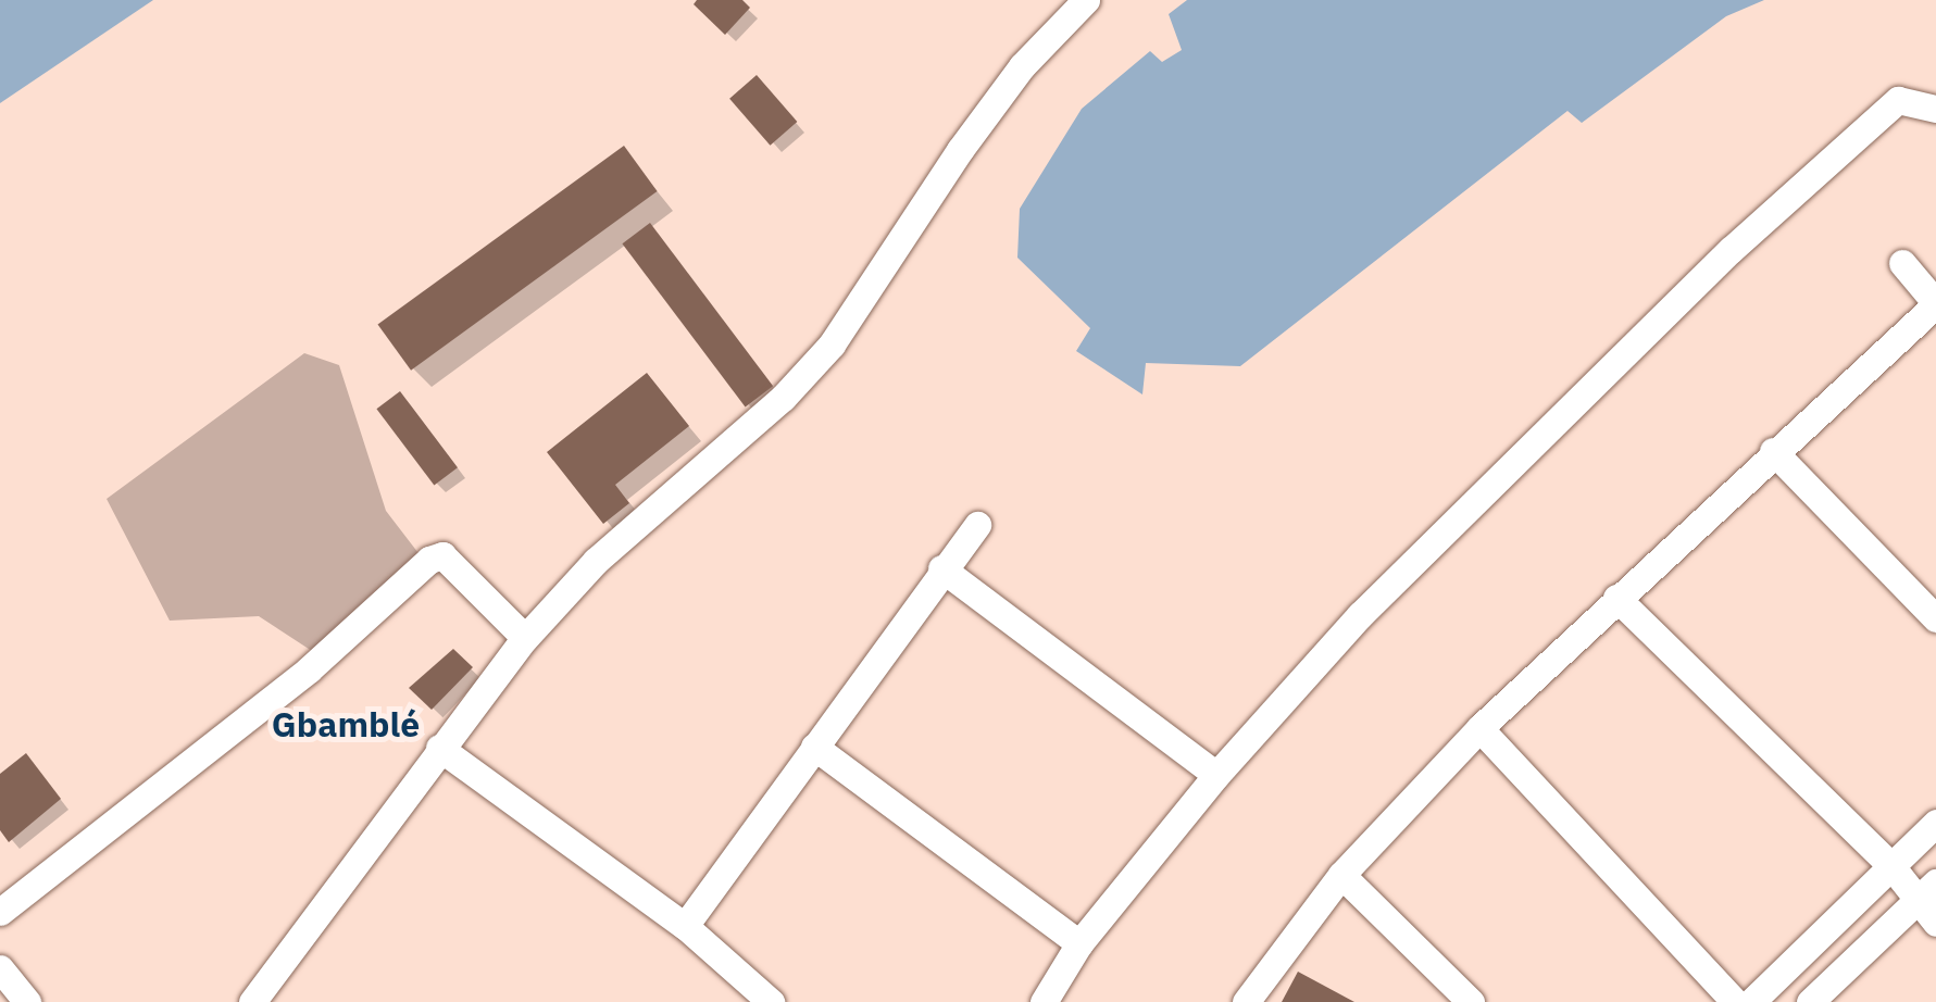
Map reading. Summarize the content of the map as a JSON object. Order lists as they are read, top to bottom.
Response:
{
  "districts": ["Gbamblé"]
}
